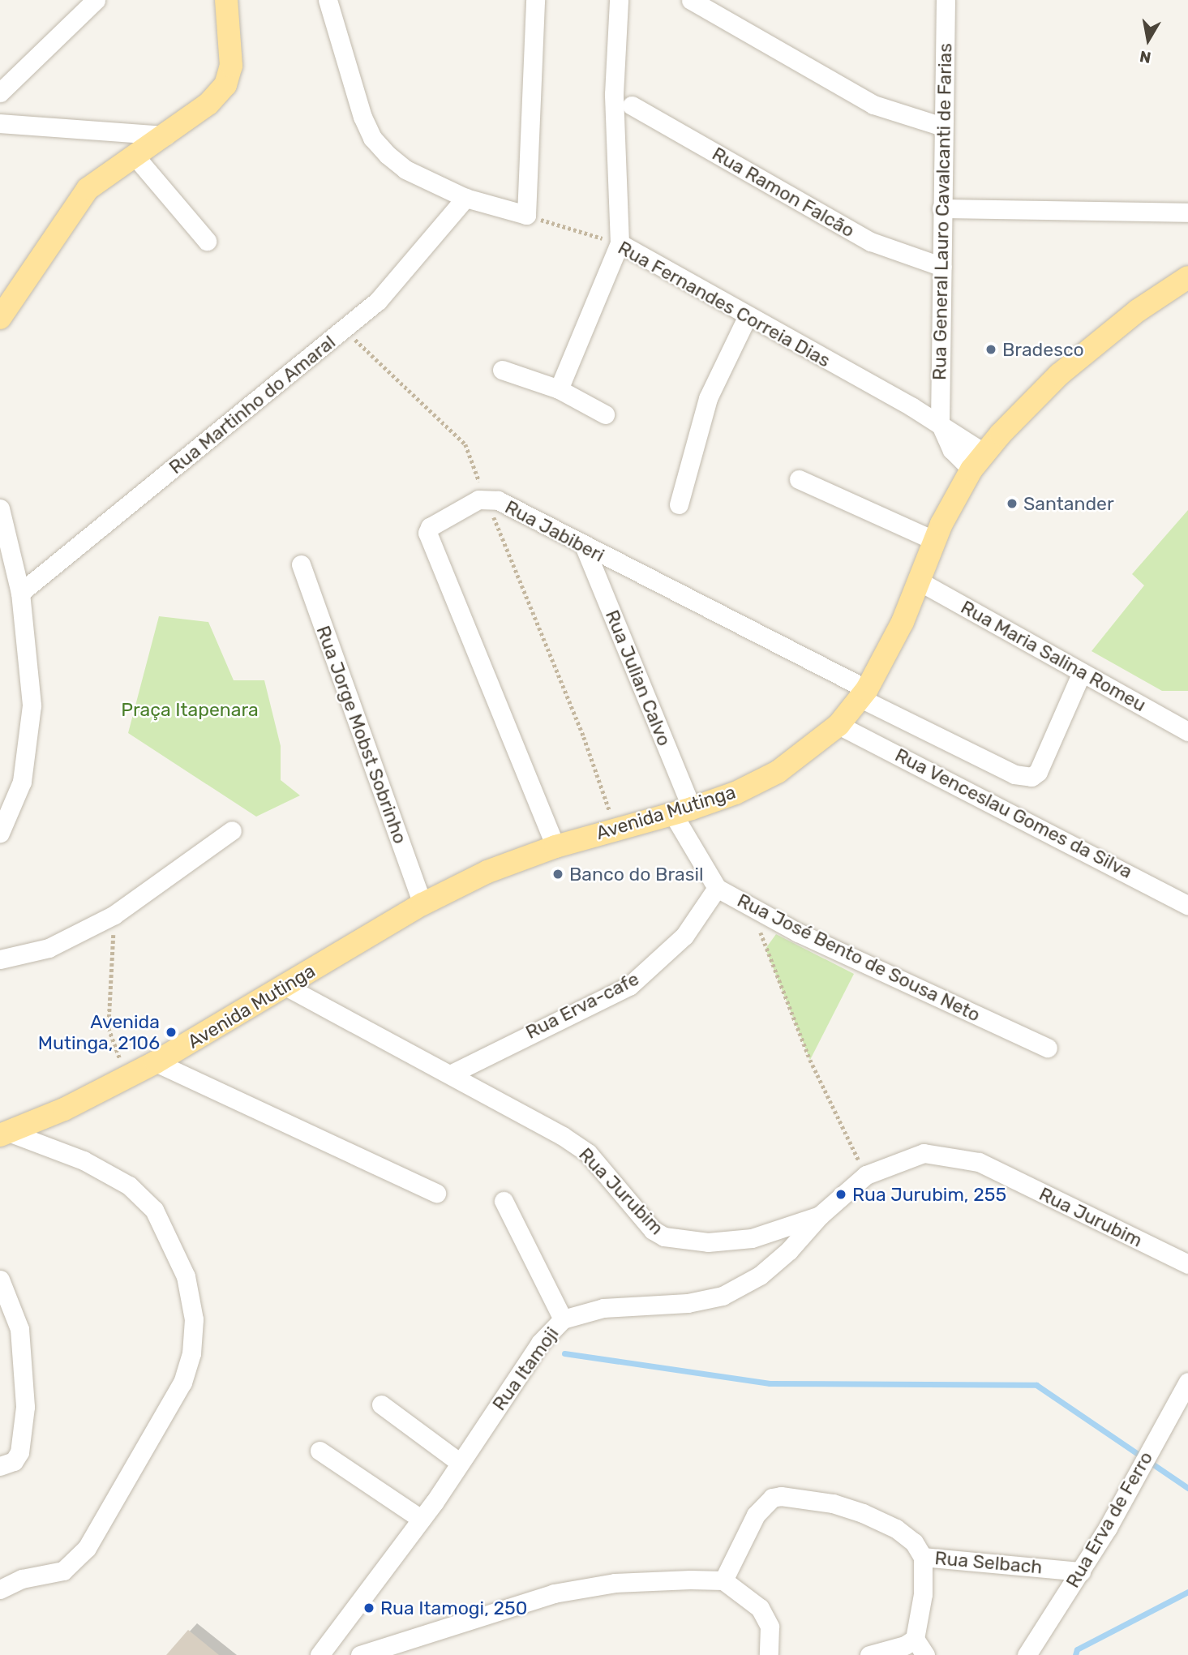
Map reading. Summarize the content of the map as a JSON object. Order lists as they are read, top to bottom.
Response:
{
  "streets": {
    "main road": ["Avenida Mutinga"],
    "street": [
      "Rua Ramon Falcão",
      "Rua General Lauro Cavalcanti de Farias",
      "Rua Fernandes Correia Dias",
      "Rua Martinho do Amaral",
      "Rua Jabiberi",
      "Rua Maria Salina Romeu",
      "Rua Julian Calvo",
      "Rua Jorge Mobst Sobrinho",
      "Rua Venceslau Gomes da Silva",
      "Rua José Bento de Sousa Neto",
      "Rua Erva-cafe",
      "Rua Jurubim",
      "Rua Itamoji",
      "Rua Erva de Ferro",
      "Rua Selbach"
    ]
  },
  "crossings": [
    ["Rua Ramon Falcão", "Rua General Lauro Cavalcanti de Farias"],
    ["Rua General Lauro Cavalcanti de Farias", "Rua Fernandes Correia Dias"],
    ["Rua Jabiberi", "Rua Maria Salina Romeu"],
    ["Rua Jabiberi", "Rua Julian Calvo"],
    ["Rua Jabiberi", "Avenida Mutinga"],
    ["Rua Maria Salina Romeu", "Avenida Mutinga"],
    ["Rua Julian Calvo", "Avenida Mutinga"],
    ["Rua Julian Calvo", "Rua José Bento de Sousa Neto"],
    ["Rua Jorge Mobst Sobrinho", "Avenida Mutinga"],
    ["Avenida Mutinga", "Rua Venceslau Gomes da Silva"],
    ["Avenida Mutinga", "Rua José Bento de Sousa Neto"],
    ["Avenida Mutinga", "Rua Jurubim"],
    ["Rua José Bento de Sousa Neto", "Rua Erva-cafe"],
    ["Rua Erva-cafe", "Rua Jurubim"],
    ["Rua Jurubim", "Rua Itamoji"],
    ["Rua Erva de Ferro", "Rua Selbach"]
  ],
  "parks": ["Praça Itapenara"],
  "places": [
    "Bradesco",
    "Santander",
    "Banco do Brasil",
    "Avenida Mutinga, 2106",
    "Rua Jurubim, 255",
    "Rua Itamogi, 250"
  ],
  "north": "bottom"
}
